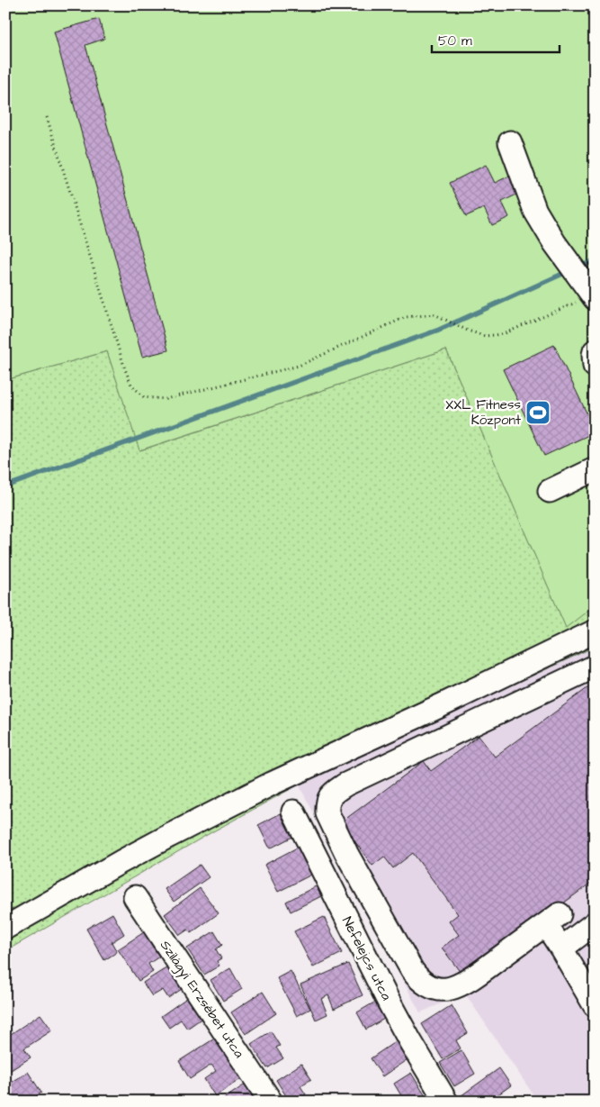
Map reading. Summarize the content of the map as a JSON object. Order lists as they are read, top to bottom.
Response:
{
  "streets": {
    "street": ["Nefelejcs utca", "Szilágyi Erzsébet utca"]
  },
  "places": {
    "sports": ["XXL Fitness Központ"]
  },
  "scale_bar": "50 m"
}
